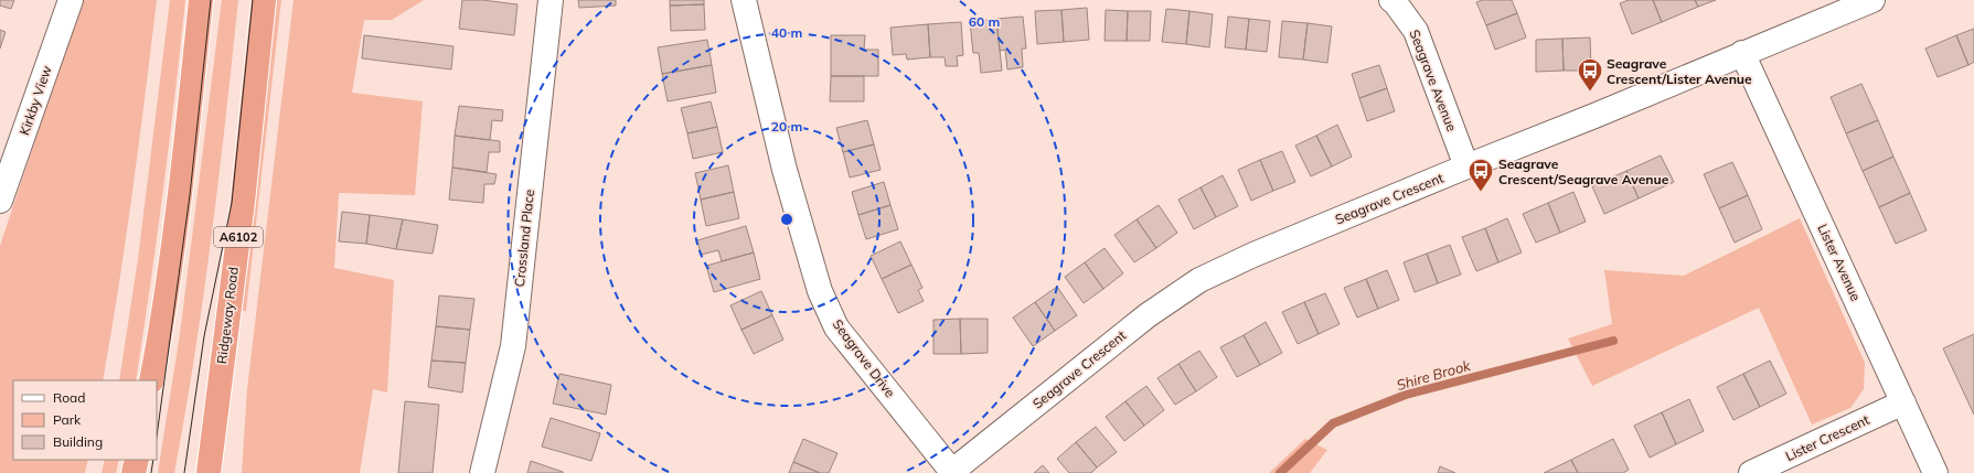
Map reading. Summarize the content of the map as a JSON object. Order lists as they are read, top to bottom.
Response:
{
  "streets": {
    "highway": ["A6102", "Ridgeway Road"],
    "street": [
      "Seagrave Avenue",
      "Kirkby View",
      "Seagrave Crescent",
      "Crossland Place",
      "Lister Avenue",
      "Seagrave Drive",
      "Lister Crescent"
    ]
  },
  "crossings": [
    ["Seagrave Avenue", "Seagrave Crescent"],
    ["Seagrave Crescent", "Lister Avenue"],
    ["Seagrave Crescent", "Seagrave Drive"],
    ["Lister Avenue", "Lister Crescent"]
  ],
  "water": ["Shire Brook"],
  "places": {
    "bus stop": ["Seagrave Crescent/Lister Avenue", "Seagrave Crescent/Seagrave Avenue"]
  },
  "legend": ["Road", "Park", "Building"],
  "rings": ["60 m", "40 m", "20 m"]
}
